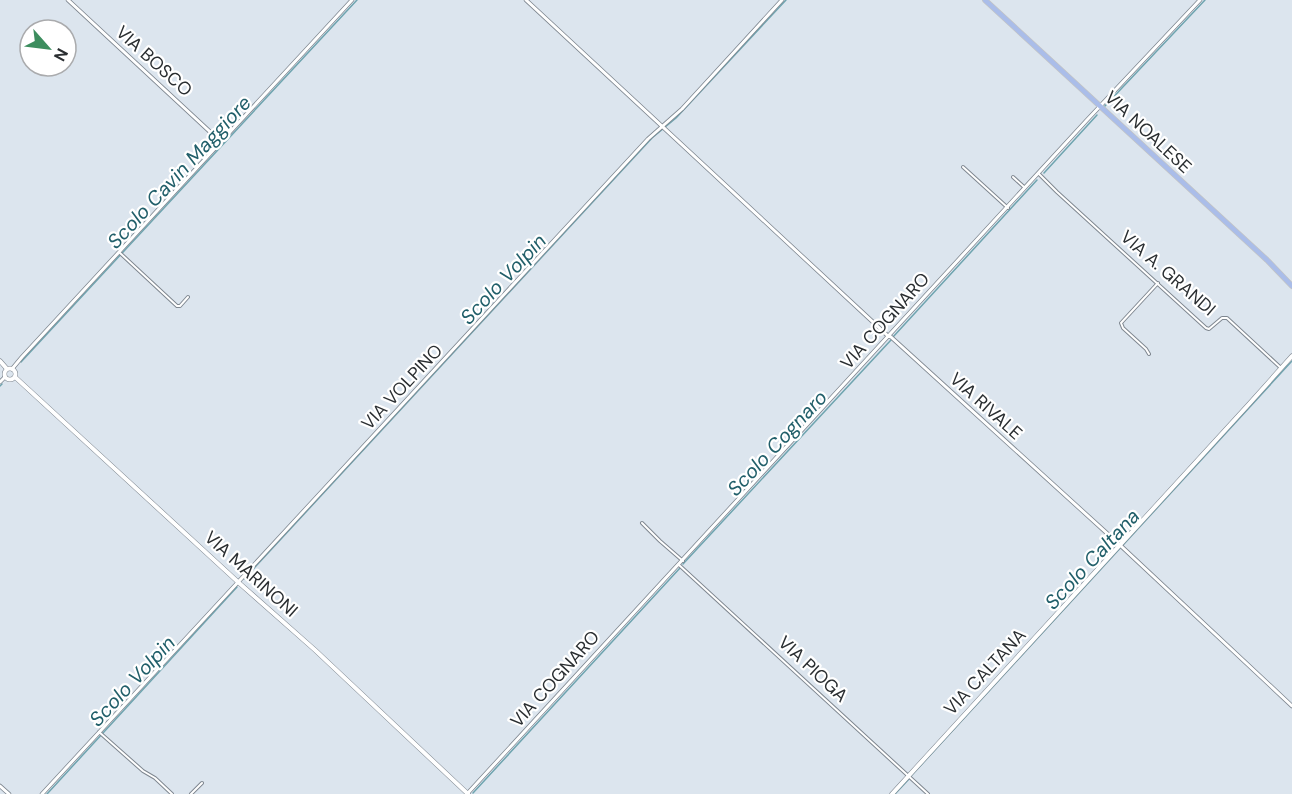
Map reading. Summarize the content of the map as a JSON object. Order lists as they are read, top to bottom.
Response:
{
  "streets": {
    "main road": ["VIA NOALESE", "VIA MARINONI", "VIA CALTANA"],
    "street": [
      "VIA BOSCO",
      "VIA A. GRANDI",
      "VIA COGNARO",
      "VIA VOLPINO",
      "VIA RIVALE",
      "VIA PIOGA"
    ]
  },
  "crossings": [
    ["VIA NOALESE", "VIA COGNARO"],
    ["VIA A. GRANDI", "VIA COGNARO"],
    ["VIA A. GRANDI", "VIA CALTANA"],
    ["VIA COGNARO", "VIA RIVALE"],
    ["VIA COGNARO", "VIA MARINONI"],
    ["VIA COGNARO", "VIA PIOGA"],
    ["VIA VOLPINO", "VIA RIVALE"],
    ["VIA VOLPINO", "VIA MARINONI"],
    ["VIA RIVALE", "VIA CALTANA"],
    ["VIA PIOGA", "VIA CALTANA"]
  ],
  "water": [
    "Scolo Cavin Maggiore",
    "Scolo Volpin",
    "Scolo Cognaro",
    "Scolo Caltana"
  ],
  "north": "bottom right"
}
